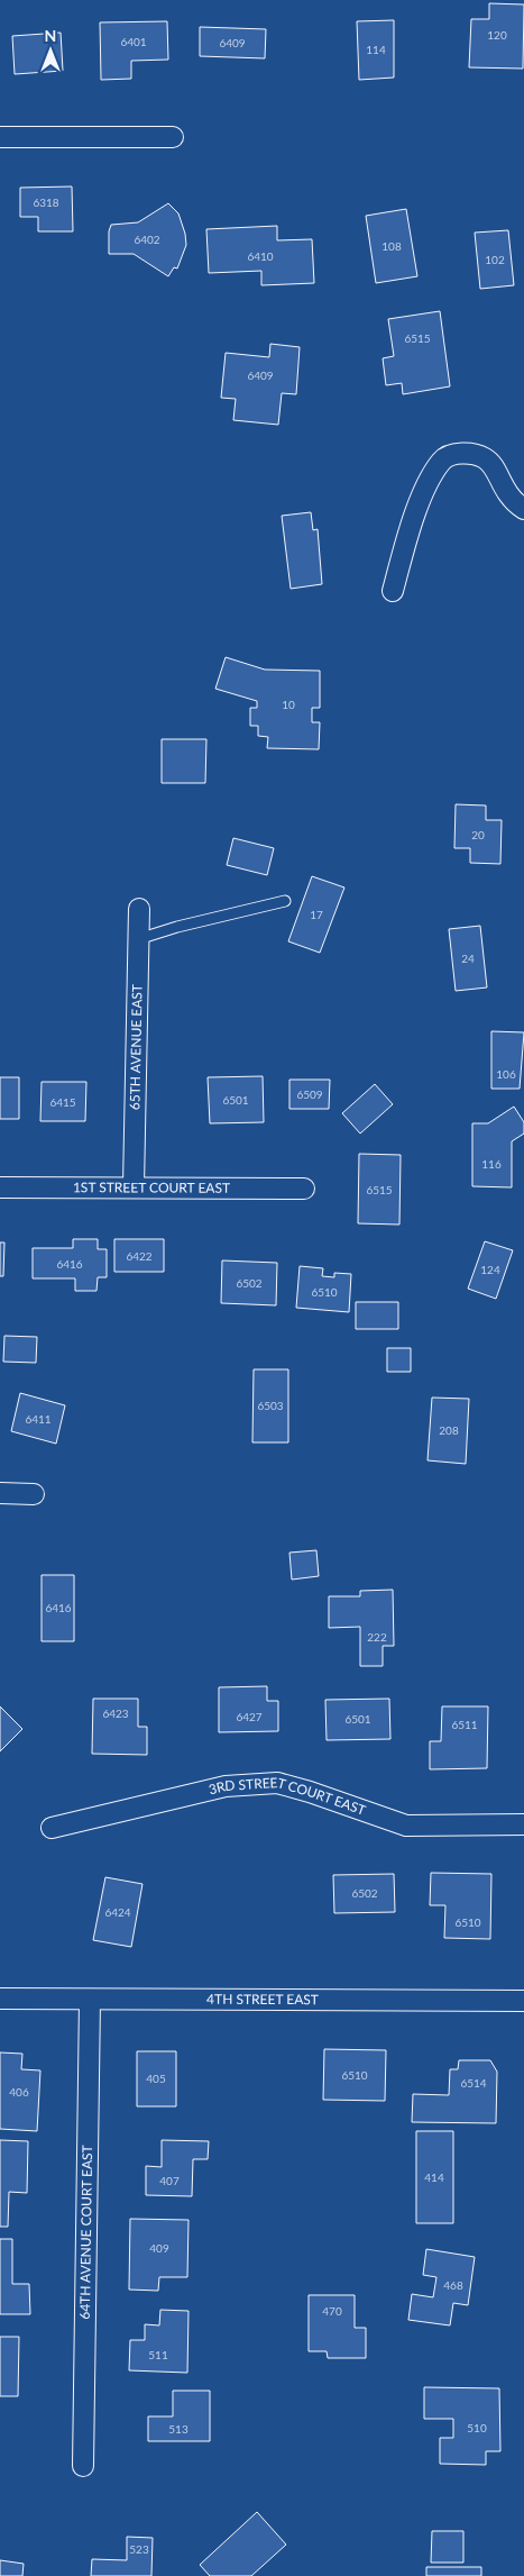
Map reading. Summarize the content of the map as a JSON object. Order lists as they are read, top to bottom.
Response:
{
  "streets": {
    "street": [
      "65TH AVENUE EAST",
      "1ST STREET COURT EAST",
      "3RD STREET COURT EAST",
      "4TH STREET EAST",
      "64TH AVENUE COURT EAST"
    ]
  },
  "crossings": [
    ["65TH AVENUE EAST", "1ST STREET COURT EAST"],
    ["4TH STREET EAST", "64TH AVENUE COURT EAST"]
  ],
  "house_numbers": [
    "120",
    "6401",
    "6409",
    "114",
    "6318",
    "6402",
    "108",
    "6410",
    "102",
    "6515",
    "6409",
    "10",
    "20",
    "17",
    "24",
    "106",
    "6509",
    "6501",
    "6415",
    "116",
    "6515",
    "6422",
    "6416",
    "124",
    "6502",
    "6510",
    "6503",
    "6411",
    "208",
    "6416",
    "222",
    "6423",
    "6427",
    "6501",
    "6511",
    "6502",
    "6424",
    "6510",
    "6510",
    "405",
    "6514",
    "406",
    "414",
    "407",
    "409",
    "468",
    "470",
    "511",
    "510",
    "513",
    "523"
  ],
  "north": "top"
}
